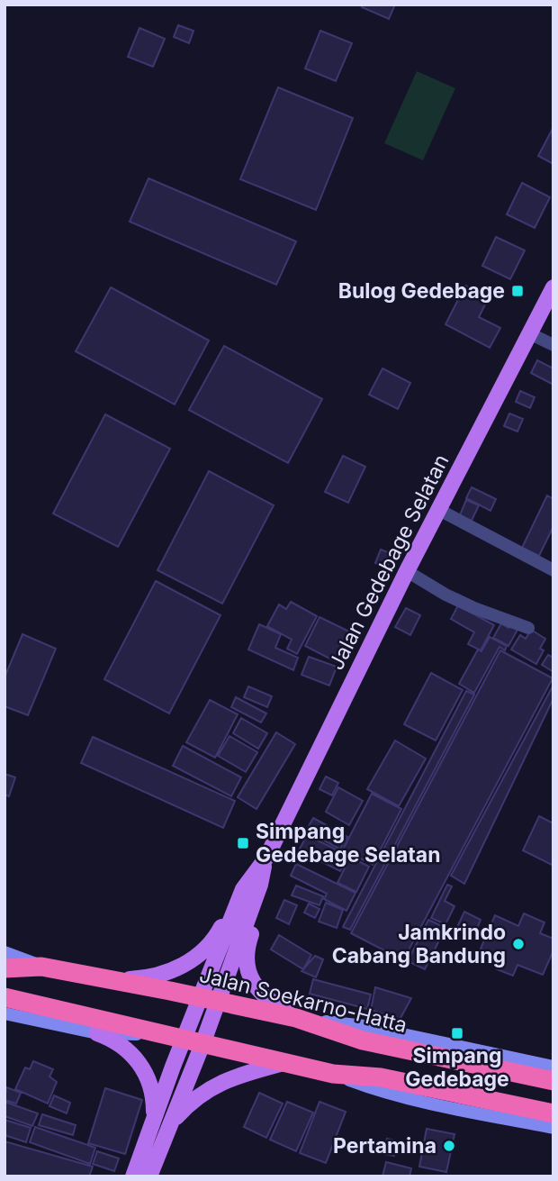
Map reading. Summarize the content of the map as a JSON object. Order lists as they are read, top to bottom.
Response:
{
  "streets": {
    "highway": ["Jalan Soekarno-Hatta"],
    "main road": ["Jalan Gedebage Selatan"]
  },
  "crossings": [
    ["Jalan Gedebage Selatan", "Jalan Soekarno-Hatta"]
  ],
  "places": {
    "transit": ["Bulog Gedebage", "Simpang Gedebage Selatan", "Simpang Gedebage"],
    "other": ["Jamkrindo Cabang Bandung", "Pertamina"]
  }
}
